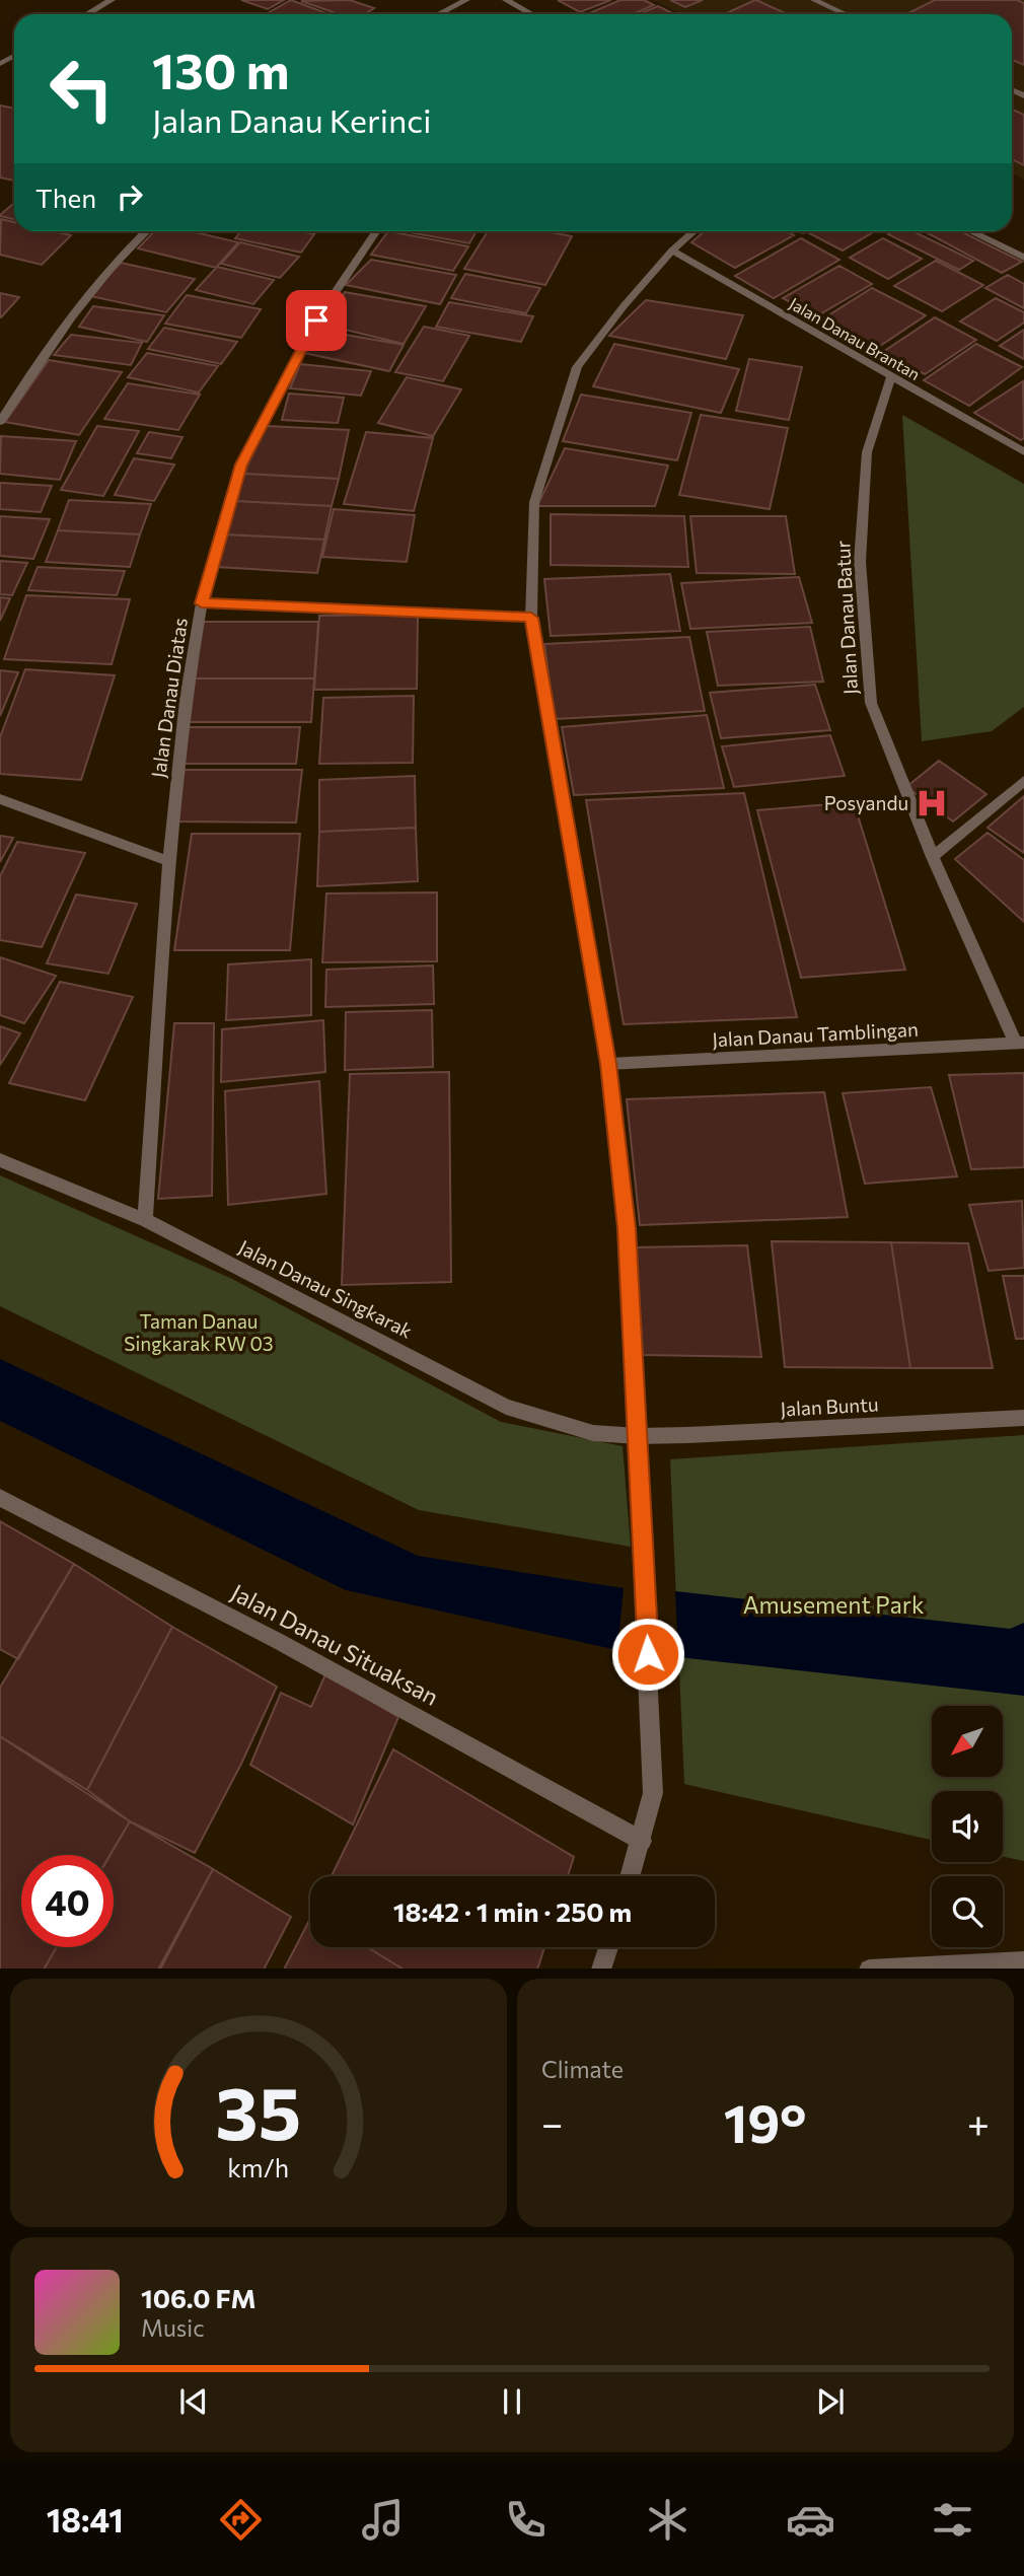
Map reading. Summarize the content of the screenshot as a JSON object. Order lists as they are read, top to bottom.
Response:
{
  "streets": {
    "street": [
      "Jalan Danau Brantan",
      "Jalan Danau Batur",
      "Jalan Danau Diatas",
      "Jalan Danau Tamblingan",
      "Jalan Danau Singkarak",
      "Jalan Buntu",
      "Jalan Danau Situaksan"
    ]
  },
  "crossings": [
    ["Jalan Danau Brantan", "Jalan Danau Batur"],
    ["Jalan Danau Batur", "Jalan Danau Tamblingan"],
    ["Jalan Danau Diatas", "Jalan Danau Singkarak"],
    ["Jalan Danau Singkarak", "Jalan Buntu"]
  ],
  "parks": ["Taman Danau Singkarak RW 03", "Amusement Park"],
  "places": {
    "hospital": ["Posyandu"]
  },
  "north": "bottom left",
  "page": {
    "turn": ["130 m", "Jalan Danau Kerinci"],
    "then": "Then",
    "limit": "40",
    "trip": "18:42 · 1 min · 250 m",
    "tile": "Climate",
    "heat": ["−", "19°", "+"],
    "song": ["106.0 FM", "Music"],
    "tabs": "18:41",
    "gauge": ["35", "km/h"]
  }
}
